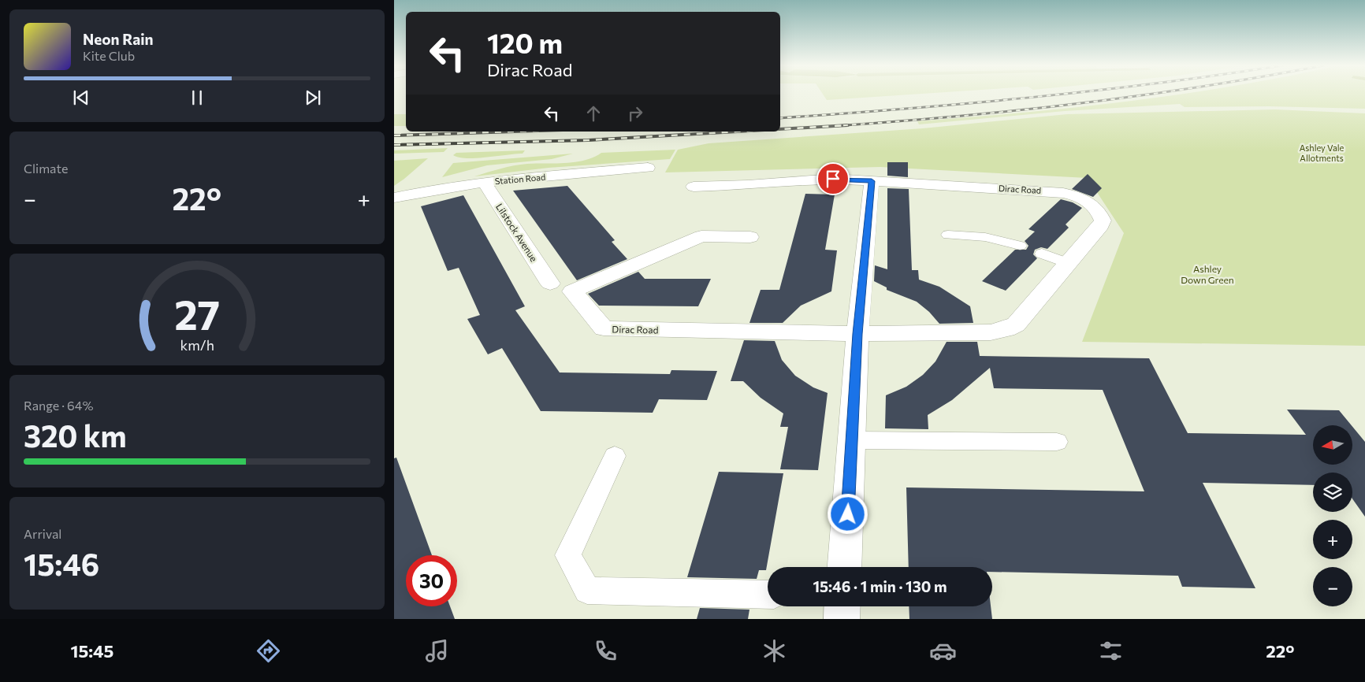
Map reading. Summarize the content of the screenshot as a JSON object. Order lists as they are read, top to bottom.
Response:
{
  "streets": {
    "street": ["Station Road", "Dirac Road", "Lilstock Avenue"]
  },
  "crossings": [
    ["Station Road", "Lilstock Avenue"]
  ],
  "parks": ["Ashley Vale Allotments", "Ashley Down Green"],
  "north": "left",
  "page": {
    "turn": ["120 m", "Dirac Road"],
    "song": ["Neon Rain", "Kite Club"],
    "tile": [
      "Climate",
      ["Range · 64%", "320 km"],
      ["Arrival", "15:46"]
    ],
    "heat": ["−", "22°", "+"],
    "map_buttons": ["+", "−"],
    "limit": "30",
    "trip": "15:46 · 1 min · 130 m",
    "tabs": ["15:45", "22°"],
    "gauge": ["27", "km/h"]
  }
}
